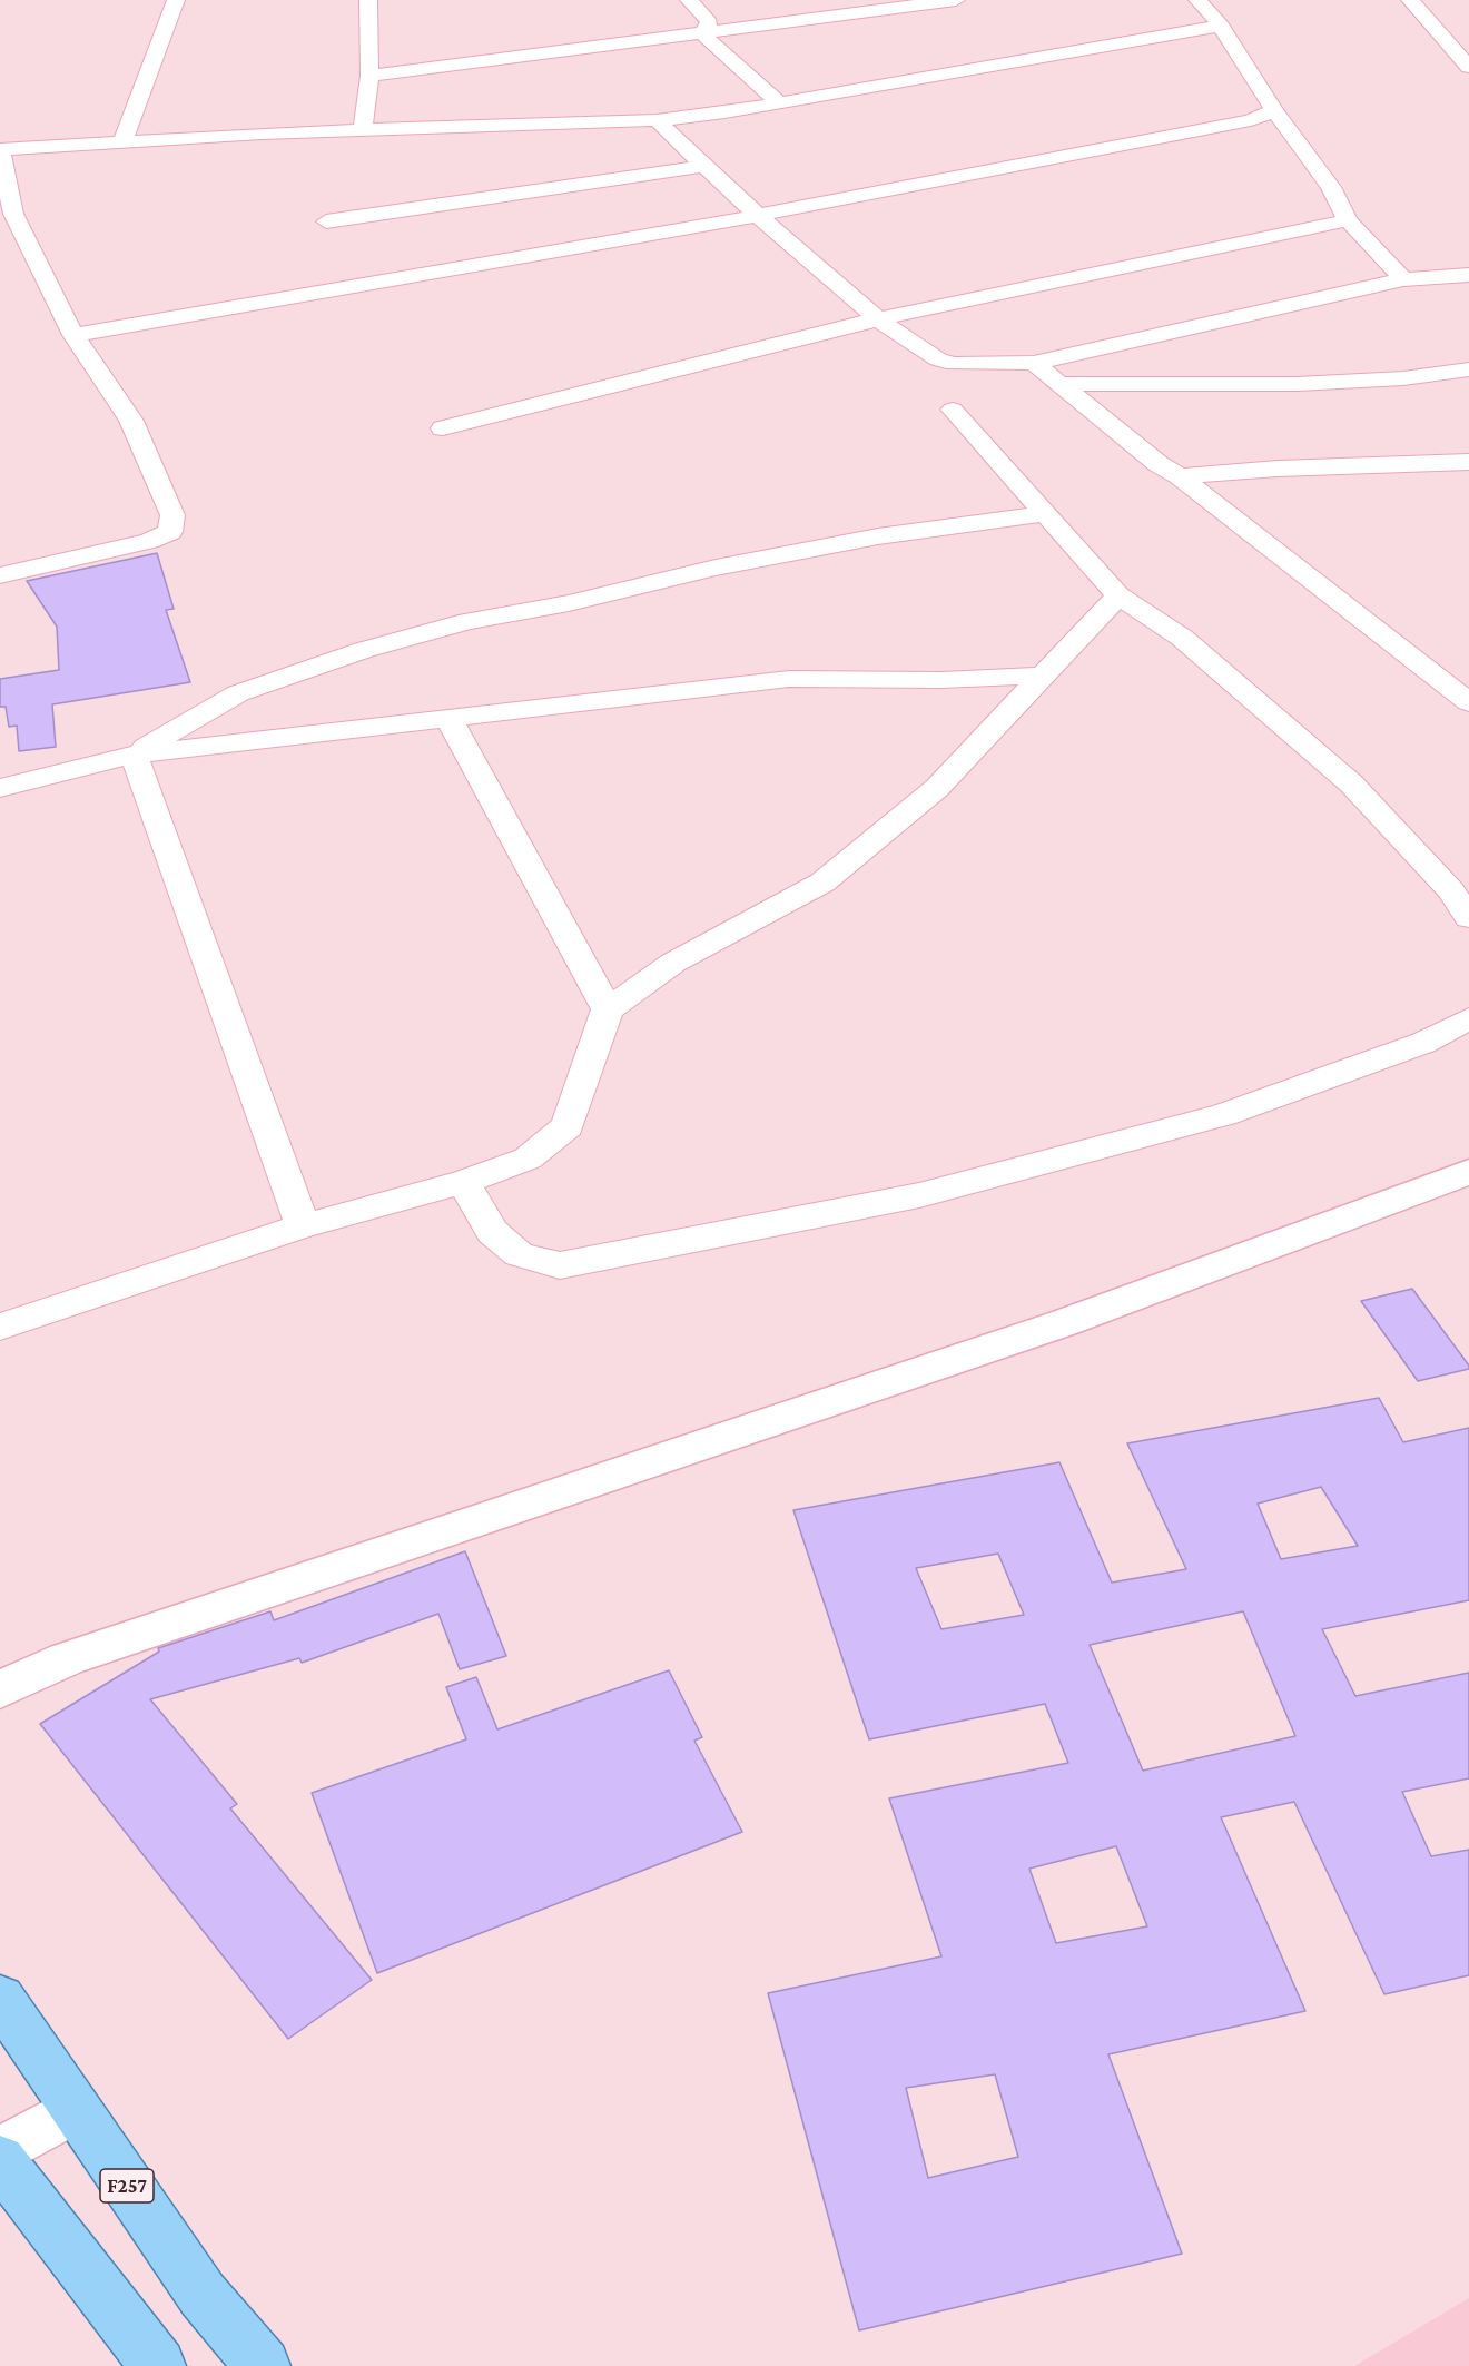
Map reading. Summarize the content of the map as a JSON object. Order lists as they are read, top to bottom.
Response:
{
  "streets": {
    "main road": ["F257"]
  }
}
